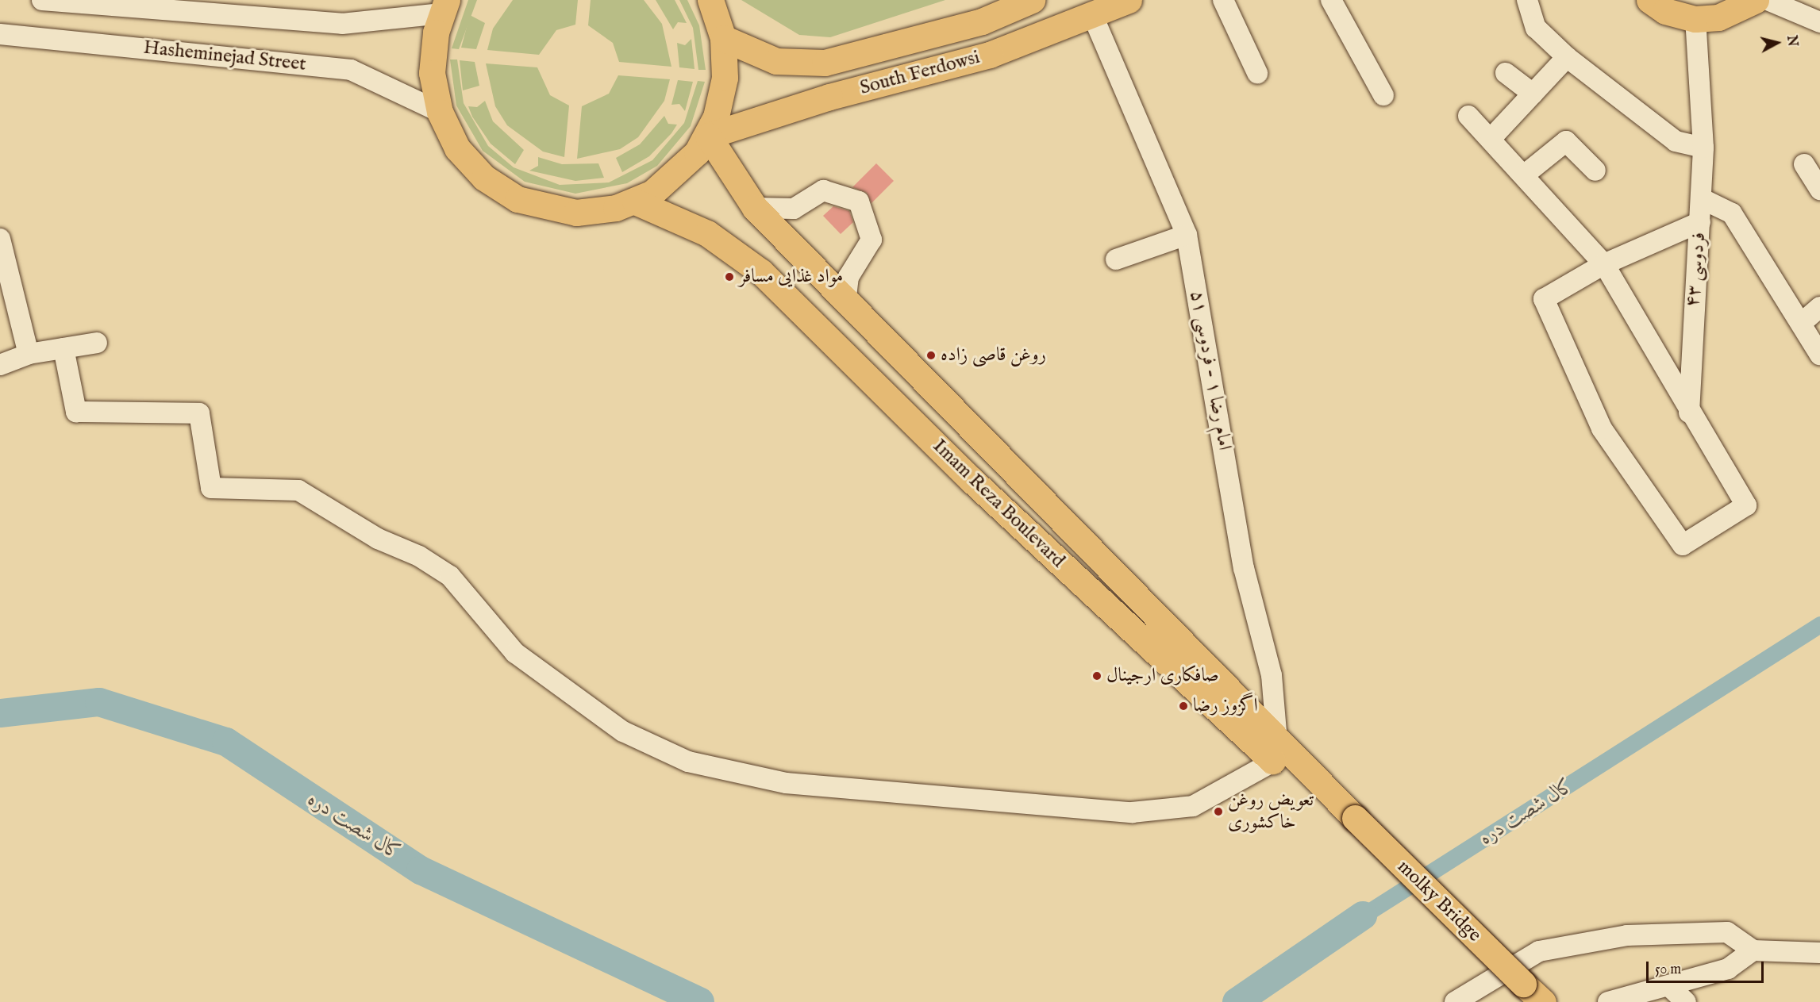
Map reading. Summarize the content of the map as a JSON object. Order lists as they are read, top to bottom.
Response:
{
  "streets": {
    "main road": ["South Ferdowsi", "Imam Reza Boulevard", "molky Bridge"],
    "street": ["Hasheminejad Street", "فردوسی ۴۳", "امام رضا ۱ - فردوسی ۵۱"]
  },
  "crossings": [
    ["South Ferdowsi", "امام رضا ۱ - فردوسی ۵۱"],
    ["South Ferdowsi", "Imam Reza Boulevard"],
    ["امام رضا ۱ - فردوسی ۵۱", "Imam Reza Boulevard"],
    ["Imam Reza Boulevard", "molky Bridge"]
  ],
  "water": ["کال شصت دره"],
  "places": [
    "مواد غذایی مسافر",
    "روغن قاصی زاده",
    "صافکاری ارجینال",
    "اگزوز رضا",
    "تعویض روغن خاکشوری"
  ],
  "scale_bar": "50 m",
  "north": "right"
}
